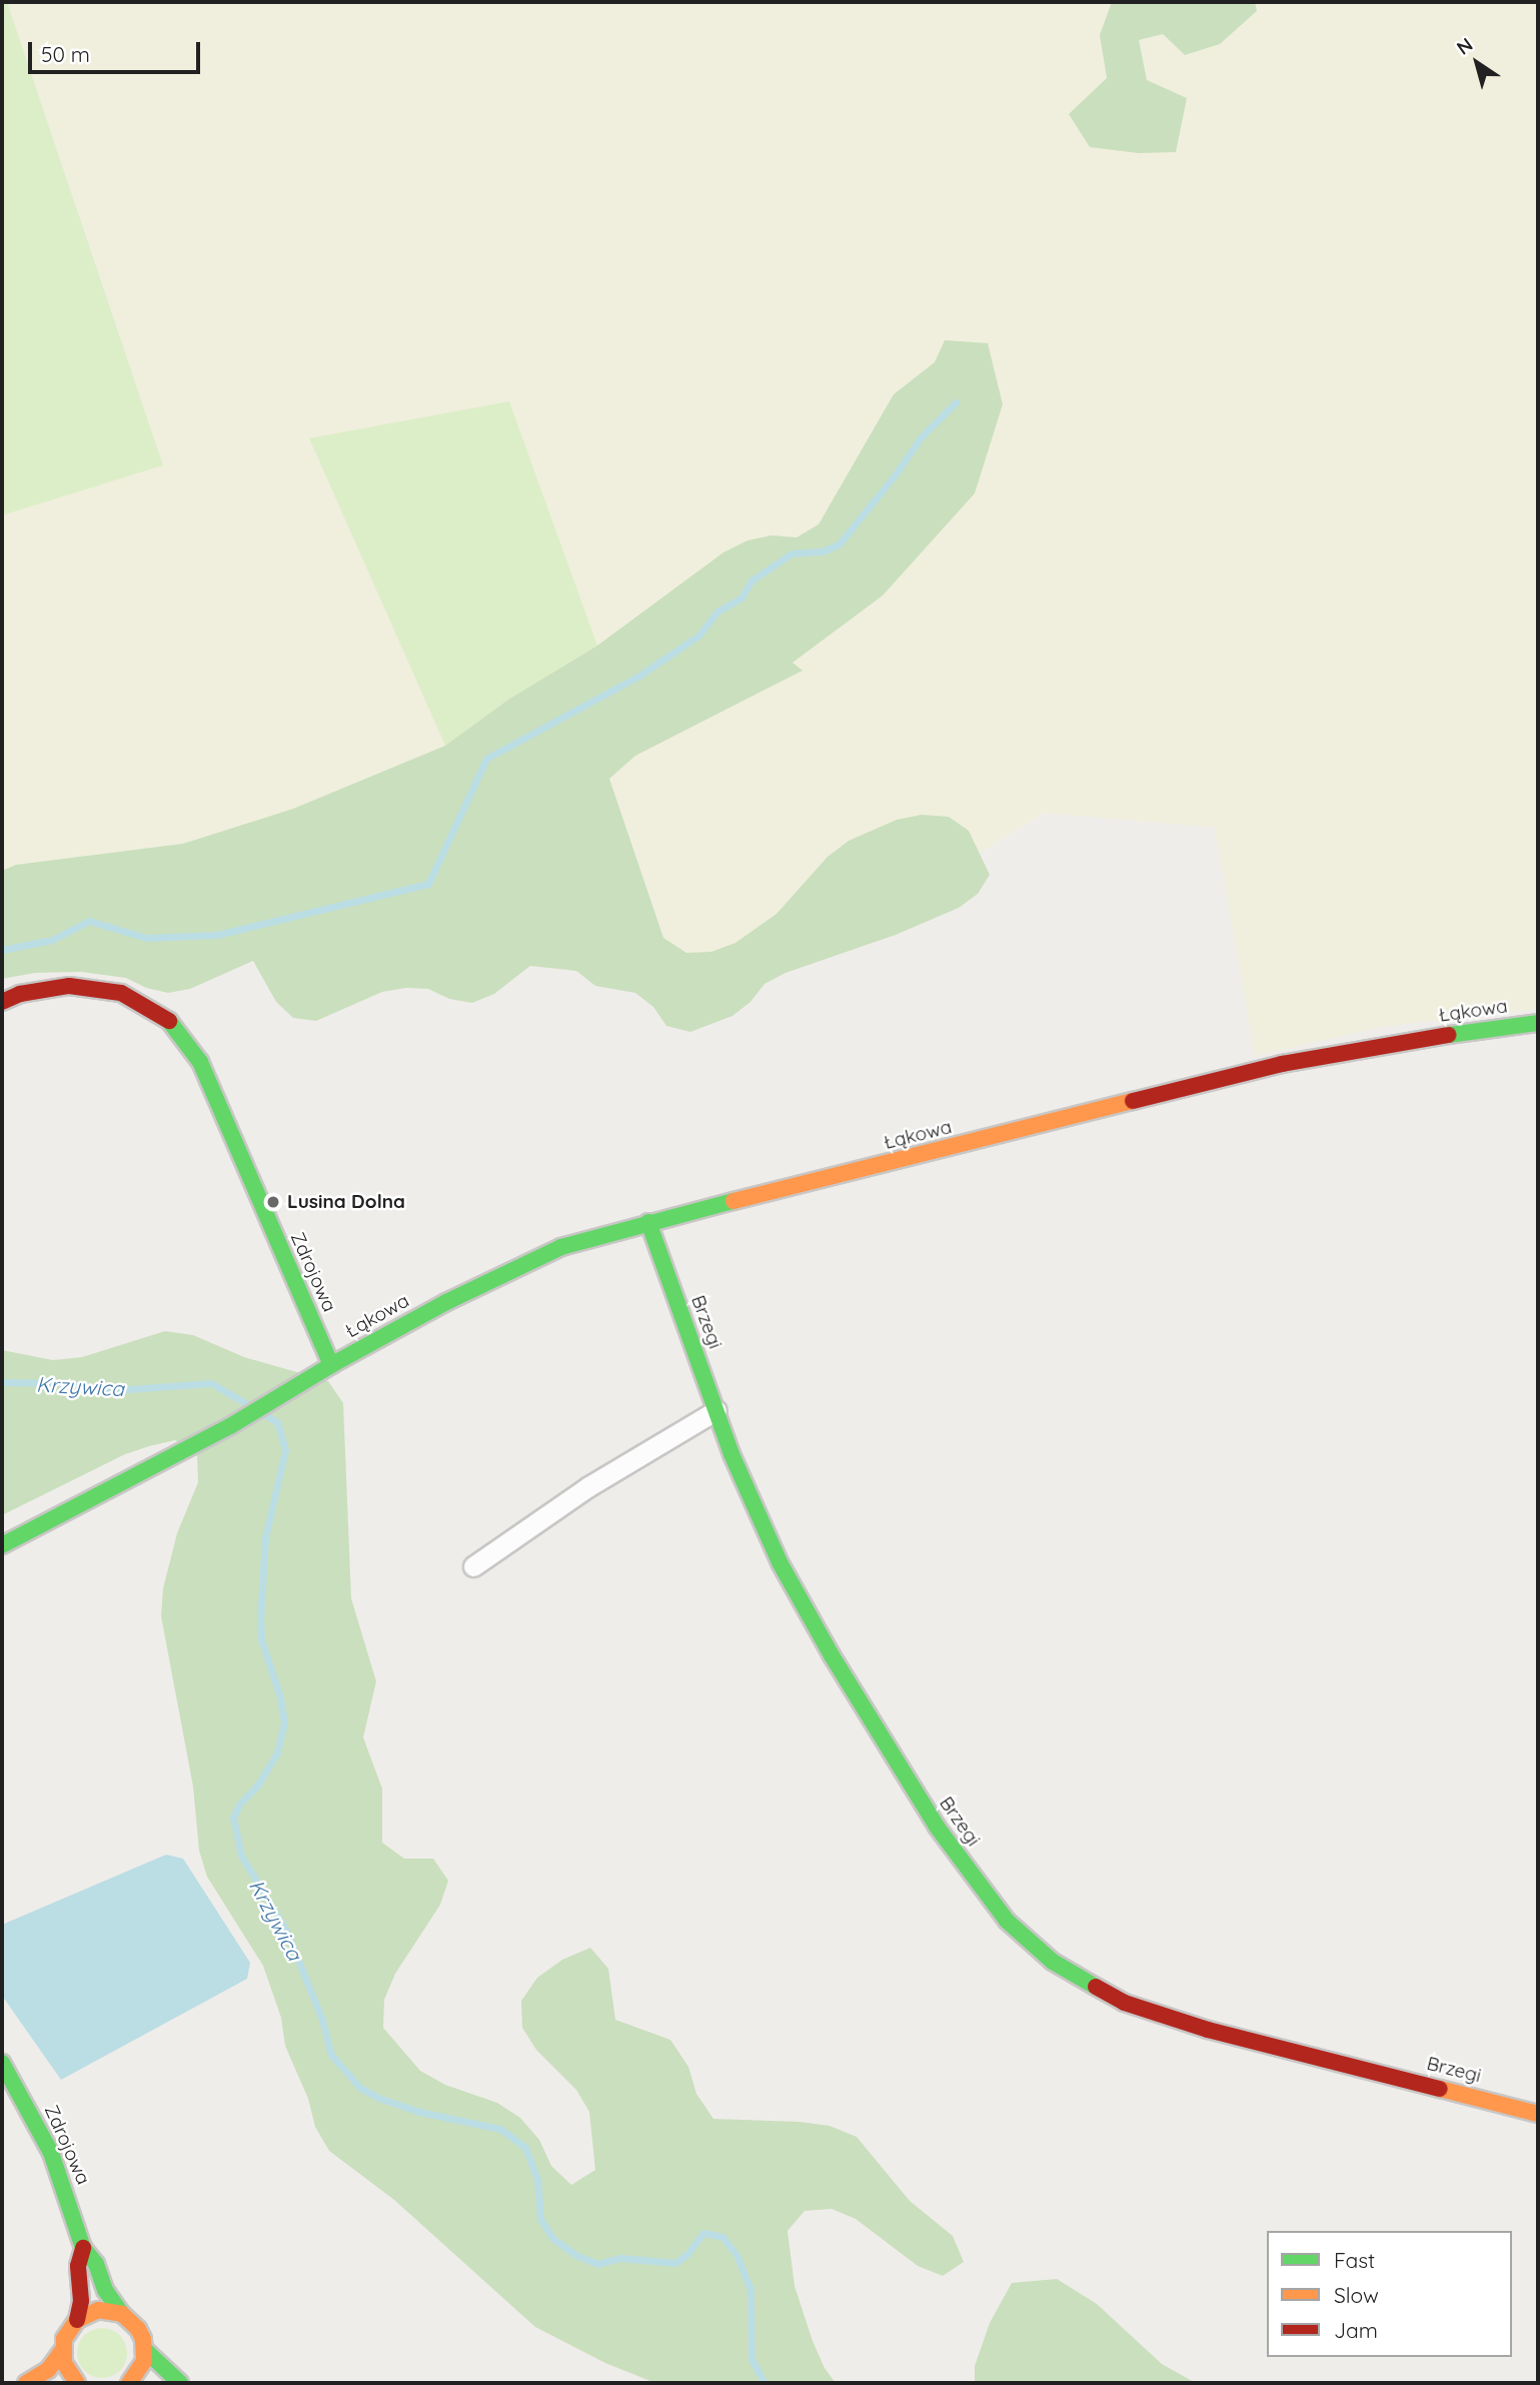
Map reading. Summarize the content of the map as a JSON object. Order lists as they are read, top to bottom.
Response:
{
  "streets": {
    "street": ["Łąkowa", "Zdrojowa", "Brzegi"]
  },
  "crossings": [
    ["Łąkowa", "Zdrojowa"],
    ["Łąkowa", "Brzegi"]
  ],
  "water": ["Krzywica"],
  "places": ["Lusina Dolna"],
  "legend": ["Fast", "Slow", "Jam"],
  "scale_bar": "50 m",
  "north": "top left"
}
